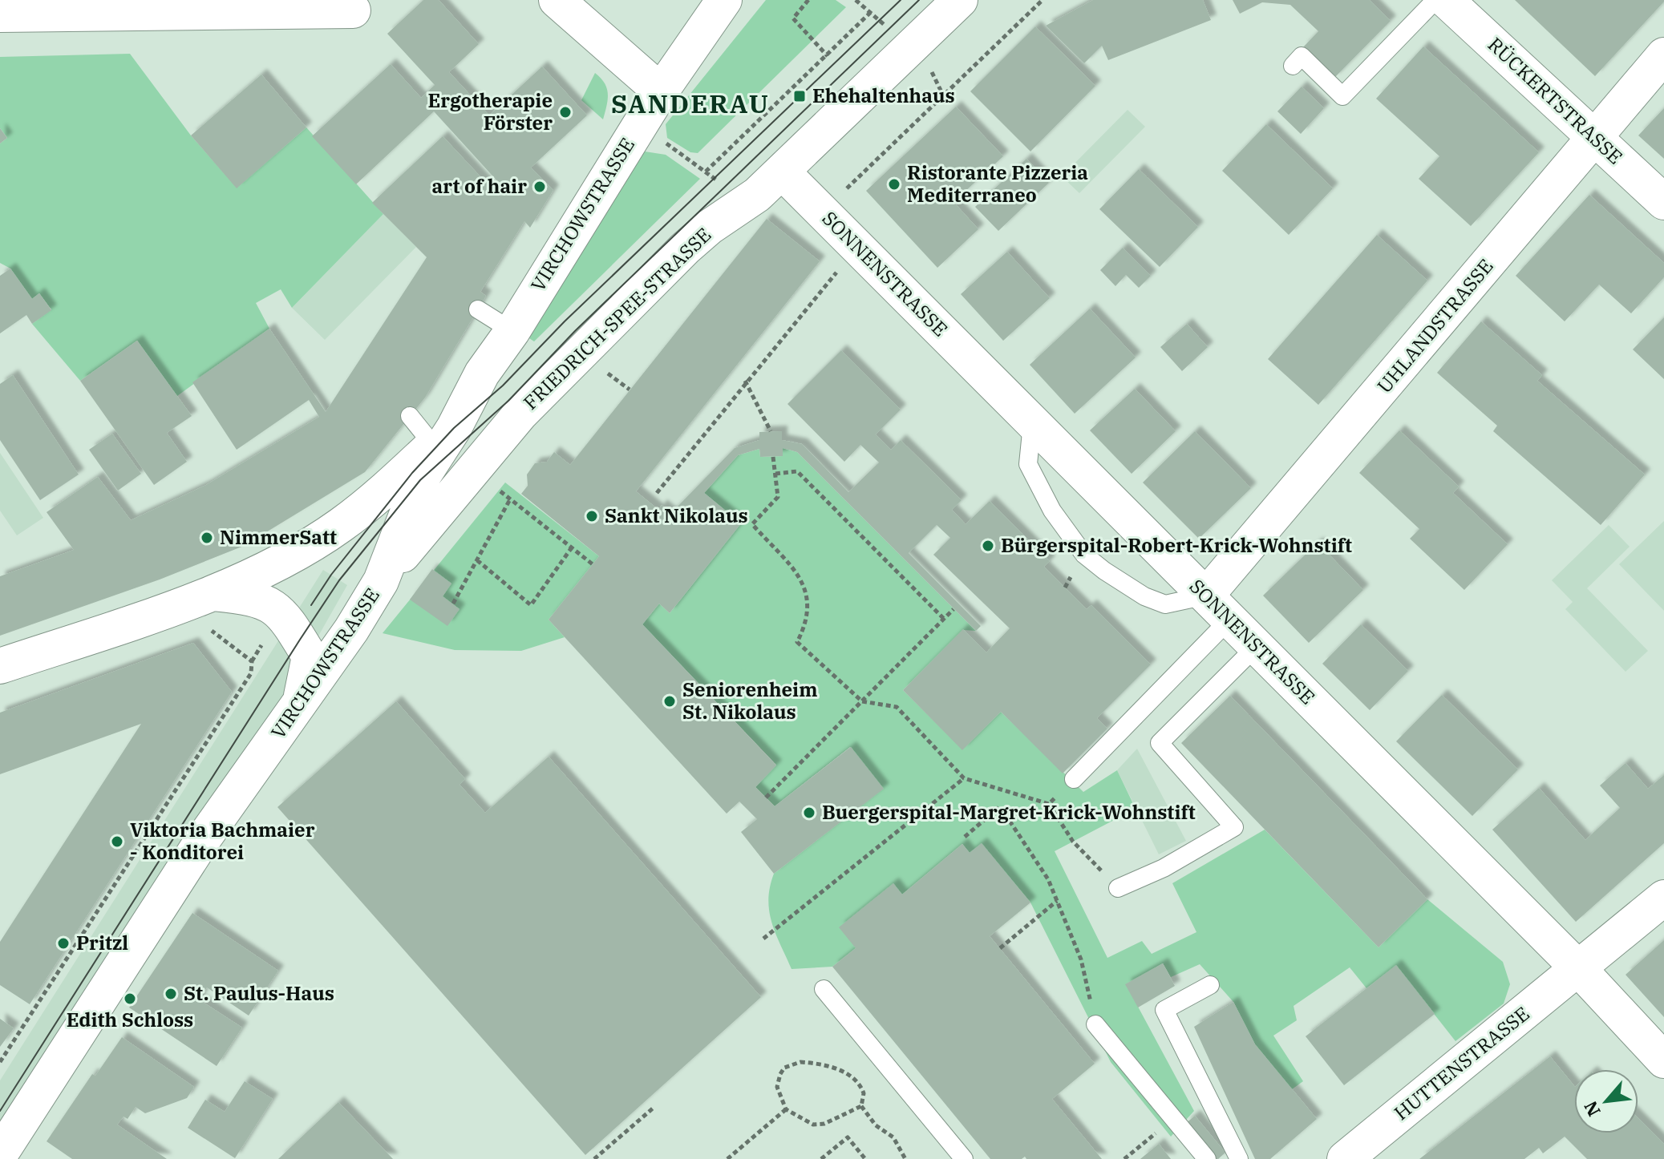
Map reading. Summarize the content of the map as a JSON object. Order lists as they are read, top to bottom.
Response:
{
  "streets": {
    "street": [
      "RÜCKERTSTRASSE",
      "VIRCHOWSTRASSE",
      "SONNENSTRASSE",
      "FRIEDRICH-SPEE-STRASSE",
      "UHLANDSTRASSE",
      "HUTTENSTRASSE"
    ]
  },
  "crossings": [
    ["RÜCKERTSTRASSE", "UHLANDSTRASSE"],
    ["VIRCHOWSTRASSE", "FRIEDRICH-SPEE-STRASSE"],
    ["SONNENSTRASSE", "FRIEDRICH-SPEE-STRASSE"],
    ["SONNENSTRASSE", "UHLANDSTRASSE"],
    ["SONNENSTRASSE", "HUTTENSTRASSE"]
  ],
  "districts": ["SANDERAU"],
  "places": {
    "transit": ["Ehehaltenhaus"],
    "other": [
      "Ergotherapie Förster",
      "Ristorante Pizzeria Mediterraneo",
      "art of hair",
      "Sankt Nikolaus",
      "NimmerSatt",
      "Bürgerspital-Robert-Krick-Wohnstift",
      "Seniorenheim St. Nikolaus",
      "Buergerspital-Margret-Krick-Wohnstift",
      "Viktoria Bachmaier - Konditorei",
      "Pritzl",
      "St. Paulus-Haus",
      "Edith Schloss"
    ]
  },
  "north": "bottom left"
}
